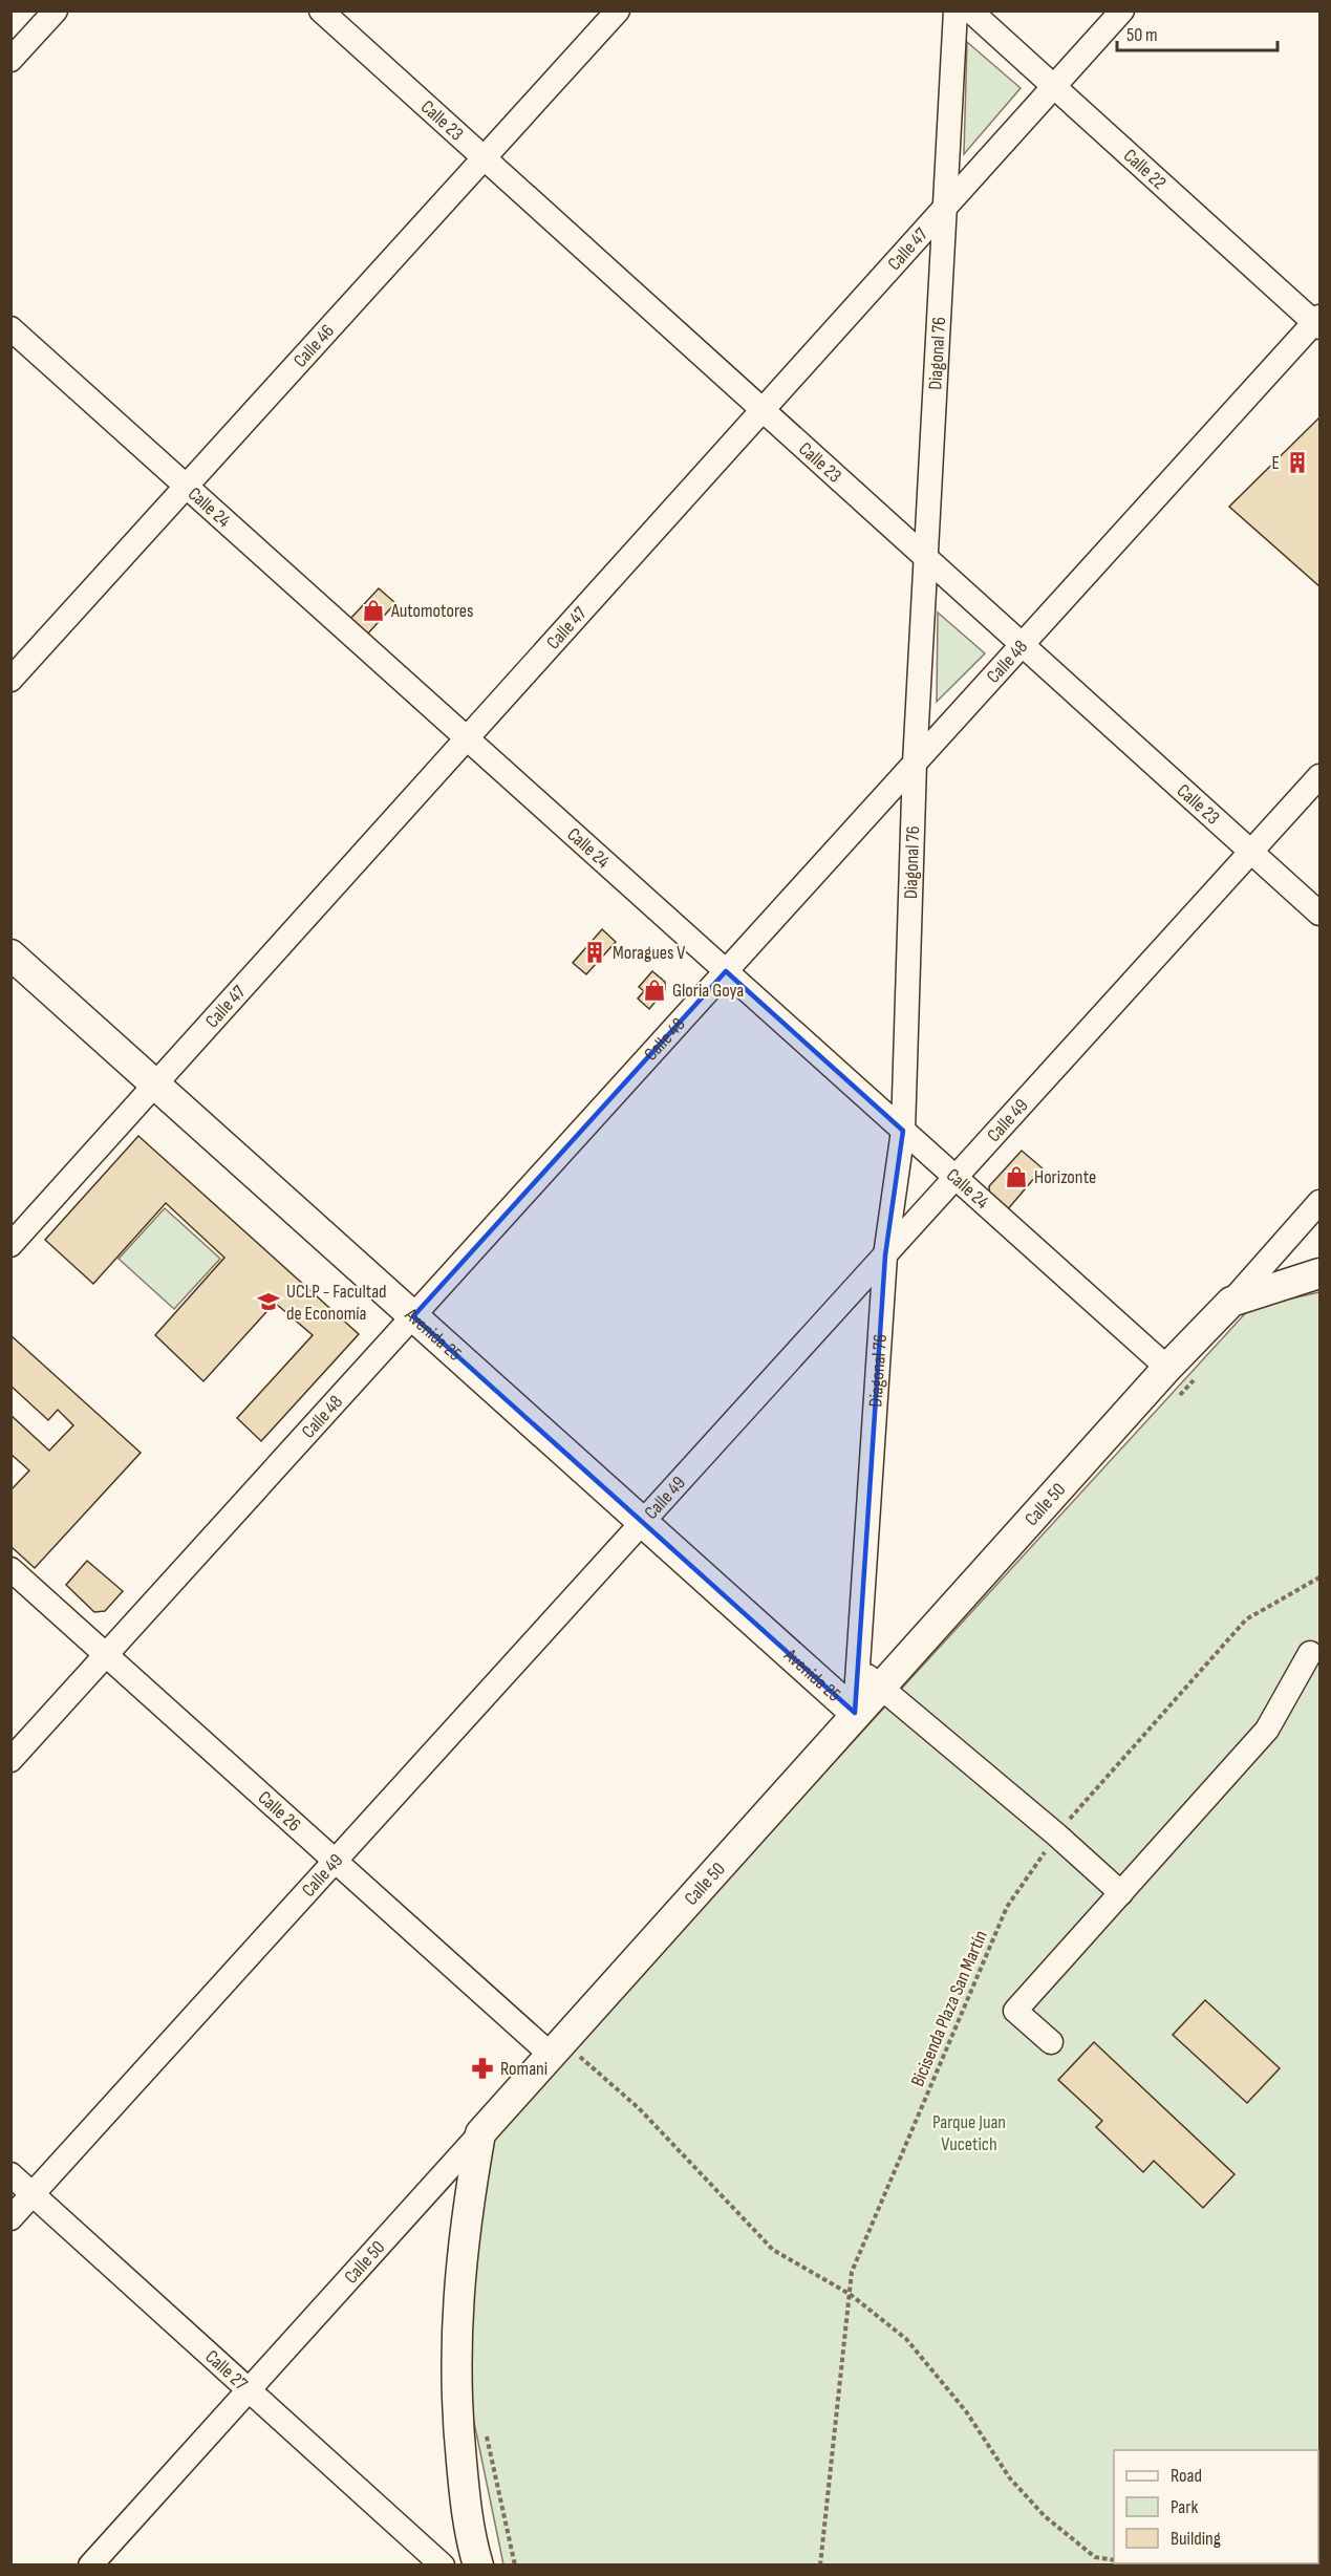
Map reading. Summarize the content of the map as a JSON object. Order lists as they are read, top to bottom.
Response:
{
  "streets": {
    "main road": ["Avenida 25", "Calle 50"],
    "street": [
      "Calle 23",
      "Calle 22",
      "Calle 47",
      "Calle 46",
      "Diagonal 76",
      "Calle 24",
      "Calle 48",
      "Calle 49",
      "Calle 26",
      "Calle 27"
    ],
    "path": ["Bicisenda Plaza San Martín"]
  },
  "crossings": [
    ["Calle 23", "Calle 47"],
    ["Calle 23", "Calle 46"],
    ["Calle 23", "Diagonal 76"],
    ["Calle 23", "Calle 48"],
    ["Calle 23", "Calle 49"],
    ["Calle 22", "Calle 47"],
    ["Calle 22", "Calle 48"],
    ["Calle 47", "Diagonal 76"],
    ["Calle 47", "Calle 24"],
    ["Calle 47", "Avenida 25"],
    ["Calle 46", "Calle 24"],
    ["Diagonal 76", "Calle 24"],
    ["Diagonal 76", "Calle 48"],
    ["Diagonal 76", "Calle 49"],
    ["Diagonal 76", "Calle 50"],
    ["Calle 24", "Calle 48"],
    ["Calle 24", "Calle 49"],
    ["Calle 24", "Calle 50"],
    ["Calle 48", "Avenida 25"],
    ["Calle 48", "Calle 26"],
    ["Calle 49", "Avenida 25"],
    ["Calle 49", "Calle 26"],
    ["Calle 49", "Calle 27"],
    ["Avenida 25", "Calle 50"],
    ["Calle 50", "Calle 26"],
    ["Calle 50", "Calle 27"]
  ],
  "parks": ["Parque Juan Vucetich"],
  "places": {
    "building": ["E", "Moragues V"],
    "shop": ["Automotores", "Gloria Goya", "Horizonte"],
    "school or university": ["UCLP - Facultad de Economía"],
    "pharmacy": ["Romani"]
  },
  "legend": ["Road", "Park", "Building"],
  "scale_bar": "50 m"
}
